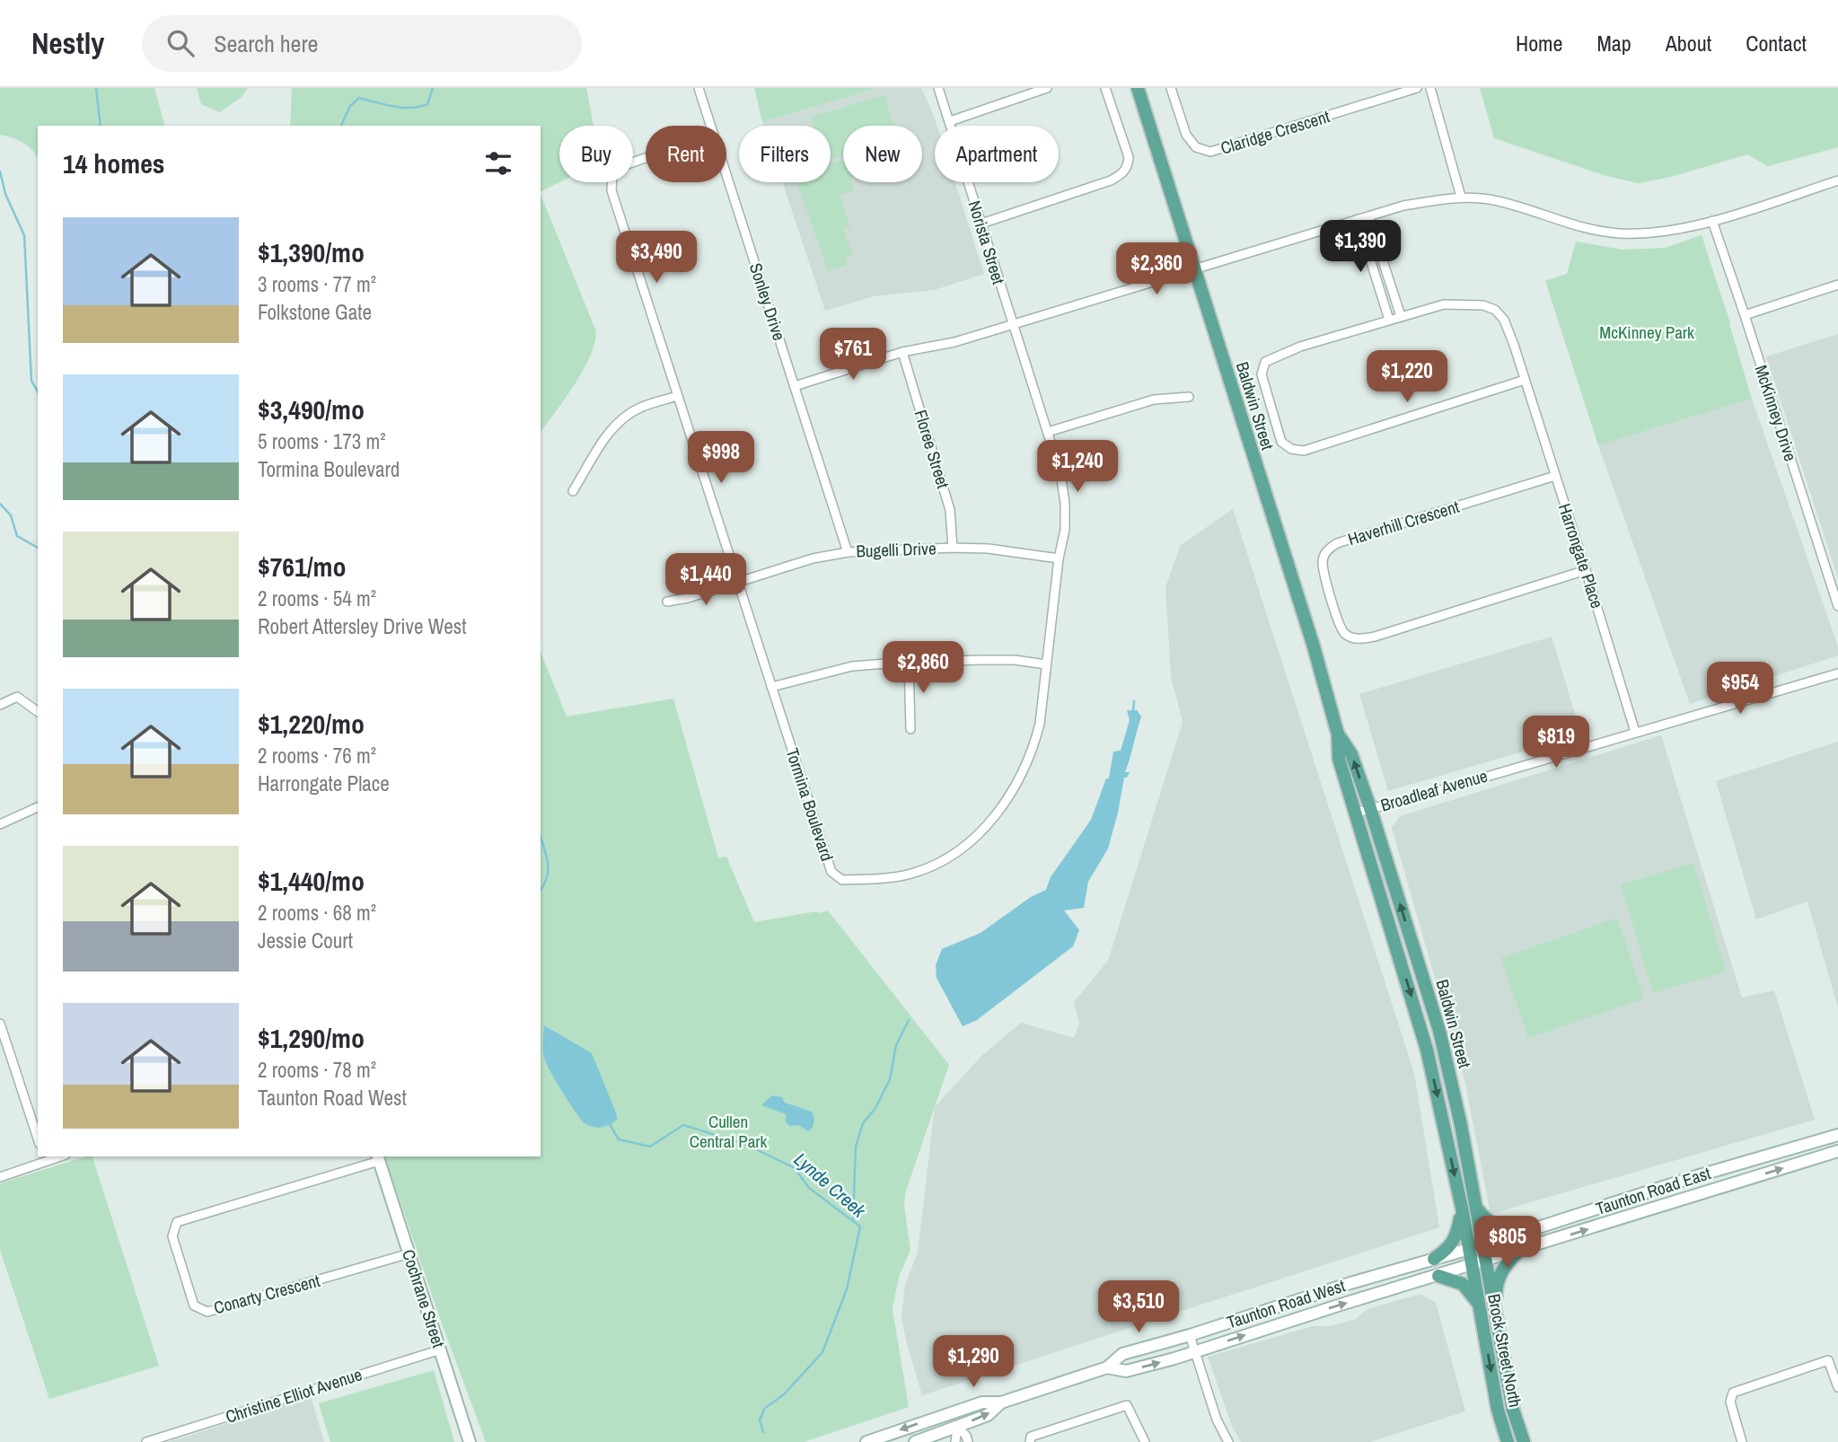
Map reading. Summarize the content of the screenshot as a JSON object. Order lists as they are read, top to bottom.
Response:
{
  "streets": {
    "main road": [
      "Baldwin Street",
      "Taunton Road East",
      "Cochrane Street",
      "Taunton Road West",
      "Brock Street North"
    ],
    "street": [
      "Claridge Crescent",
      "Norista Street",
      "Sonley Drive",
      "McKinney Drive",
      "Floree Street",
      "Haverhill Crescent",
      "Bugelli Drive",
      "Harrongate Place",
      "Broadleaf Avenue",
      "Tormina Boulevard",
      "Conarty Crescent",
      "Christine Elliot Avenue"
    ]
  },
  "crossings": [
    ["Norista Street", "Tormina Boulevard"],
    ["Sonley Drive", "Bugelli Drive"],
    ["Baldwin Street", "Broadleaf Avenue"],
    ["Baldwin Street", "Taunton Road East"],
    ["Baldwin Street", "Taunton Road West"],
    ["Baldwin Street", "Brock Street North"],
    ["Floree Street", "Bugelli Drive"],
    ["Haverhill Crescent", "Harrongate Place"],
    ["Bugelli Drive", "Tormina Boulevard"],
    ["Harrongate Place", "Broadleaf Avenue"],
    ["Taunton Road East", "Taunton Road West"],
    ["Taunton Road East", "Brock Street North"],
    ["Conarty Crescent", "Cochrane Street"],
    ["Cochrane Street", "Christine Elliot Avenue"],
    ["Taunton Road West", "Brock Street North"]
  ],
  "water": ["Lynde Creek"],
  "parks": ["McKinney Park", "Cullen Central Park"],
  "page": {
    "header": "Nestly",
    "search": "Search here",
    "nav": [
      "Home",
      "Map",
      "About",
      "Contact"
    ],
    "chip": [
      "Buy",
      "Rent",
      "Filters",
      "New",
      "Apartment"
    ],
    "heading": "14 homes",
    "list": [
      {
        "name": "$1,390/mo",
        "note": "3 rooms · 77 m² · Folkstone Gate"
      },
      {
        "name": "$3,490/mo",
        "note": "5 rooms · 173 m² · Tormina Boulevard"
      },
      {
        "name": "$761/mo",
        "note": "2 rooms · 54 m² · Robert Attersley Drive West"
      },
      {
        "name": "$1,220/mo",
        "note": "2 rooms · 76 m² · Harrongate Place"
      },
      {
        "name": "$1,440/mo",
        "note": "2 rooms · 68 m² · Jessie Court"
      },
      {
        "name": "$1,290/mo",
        "note": "2 rooms · 78 m² · Taunton Road West"
      }
    ],
    "price": [
      "$1,390",
      "$3,490",
      "$2,360",
      "$761",
      "$1,220",
      "$998",
      "$1,240",
      "$1,440",
      "$2,860",
      "$954",
      "$819",
      "$805",
      "$3,510",
      "$1,290"
    ]
  }
}
